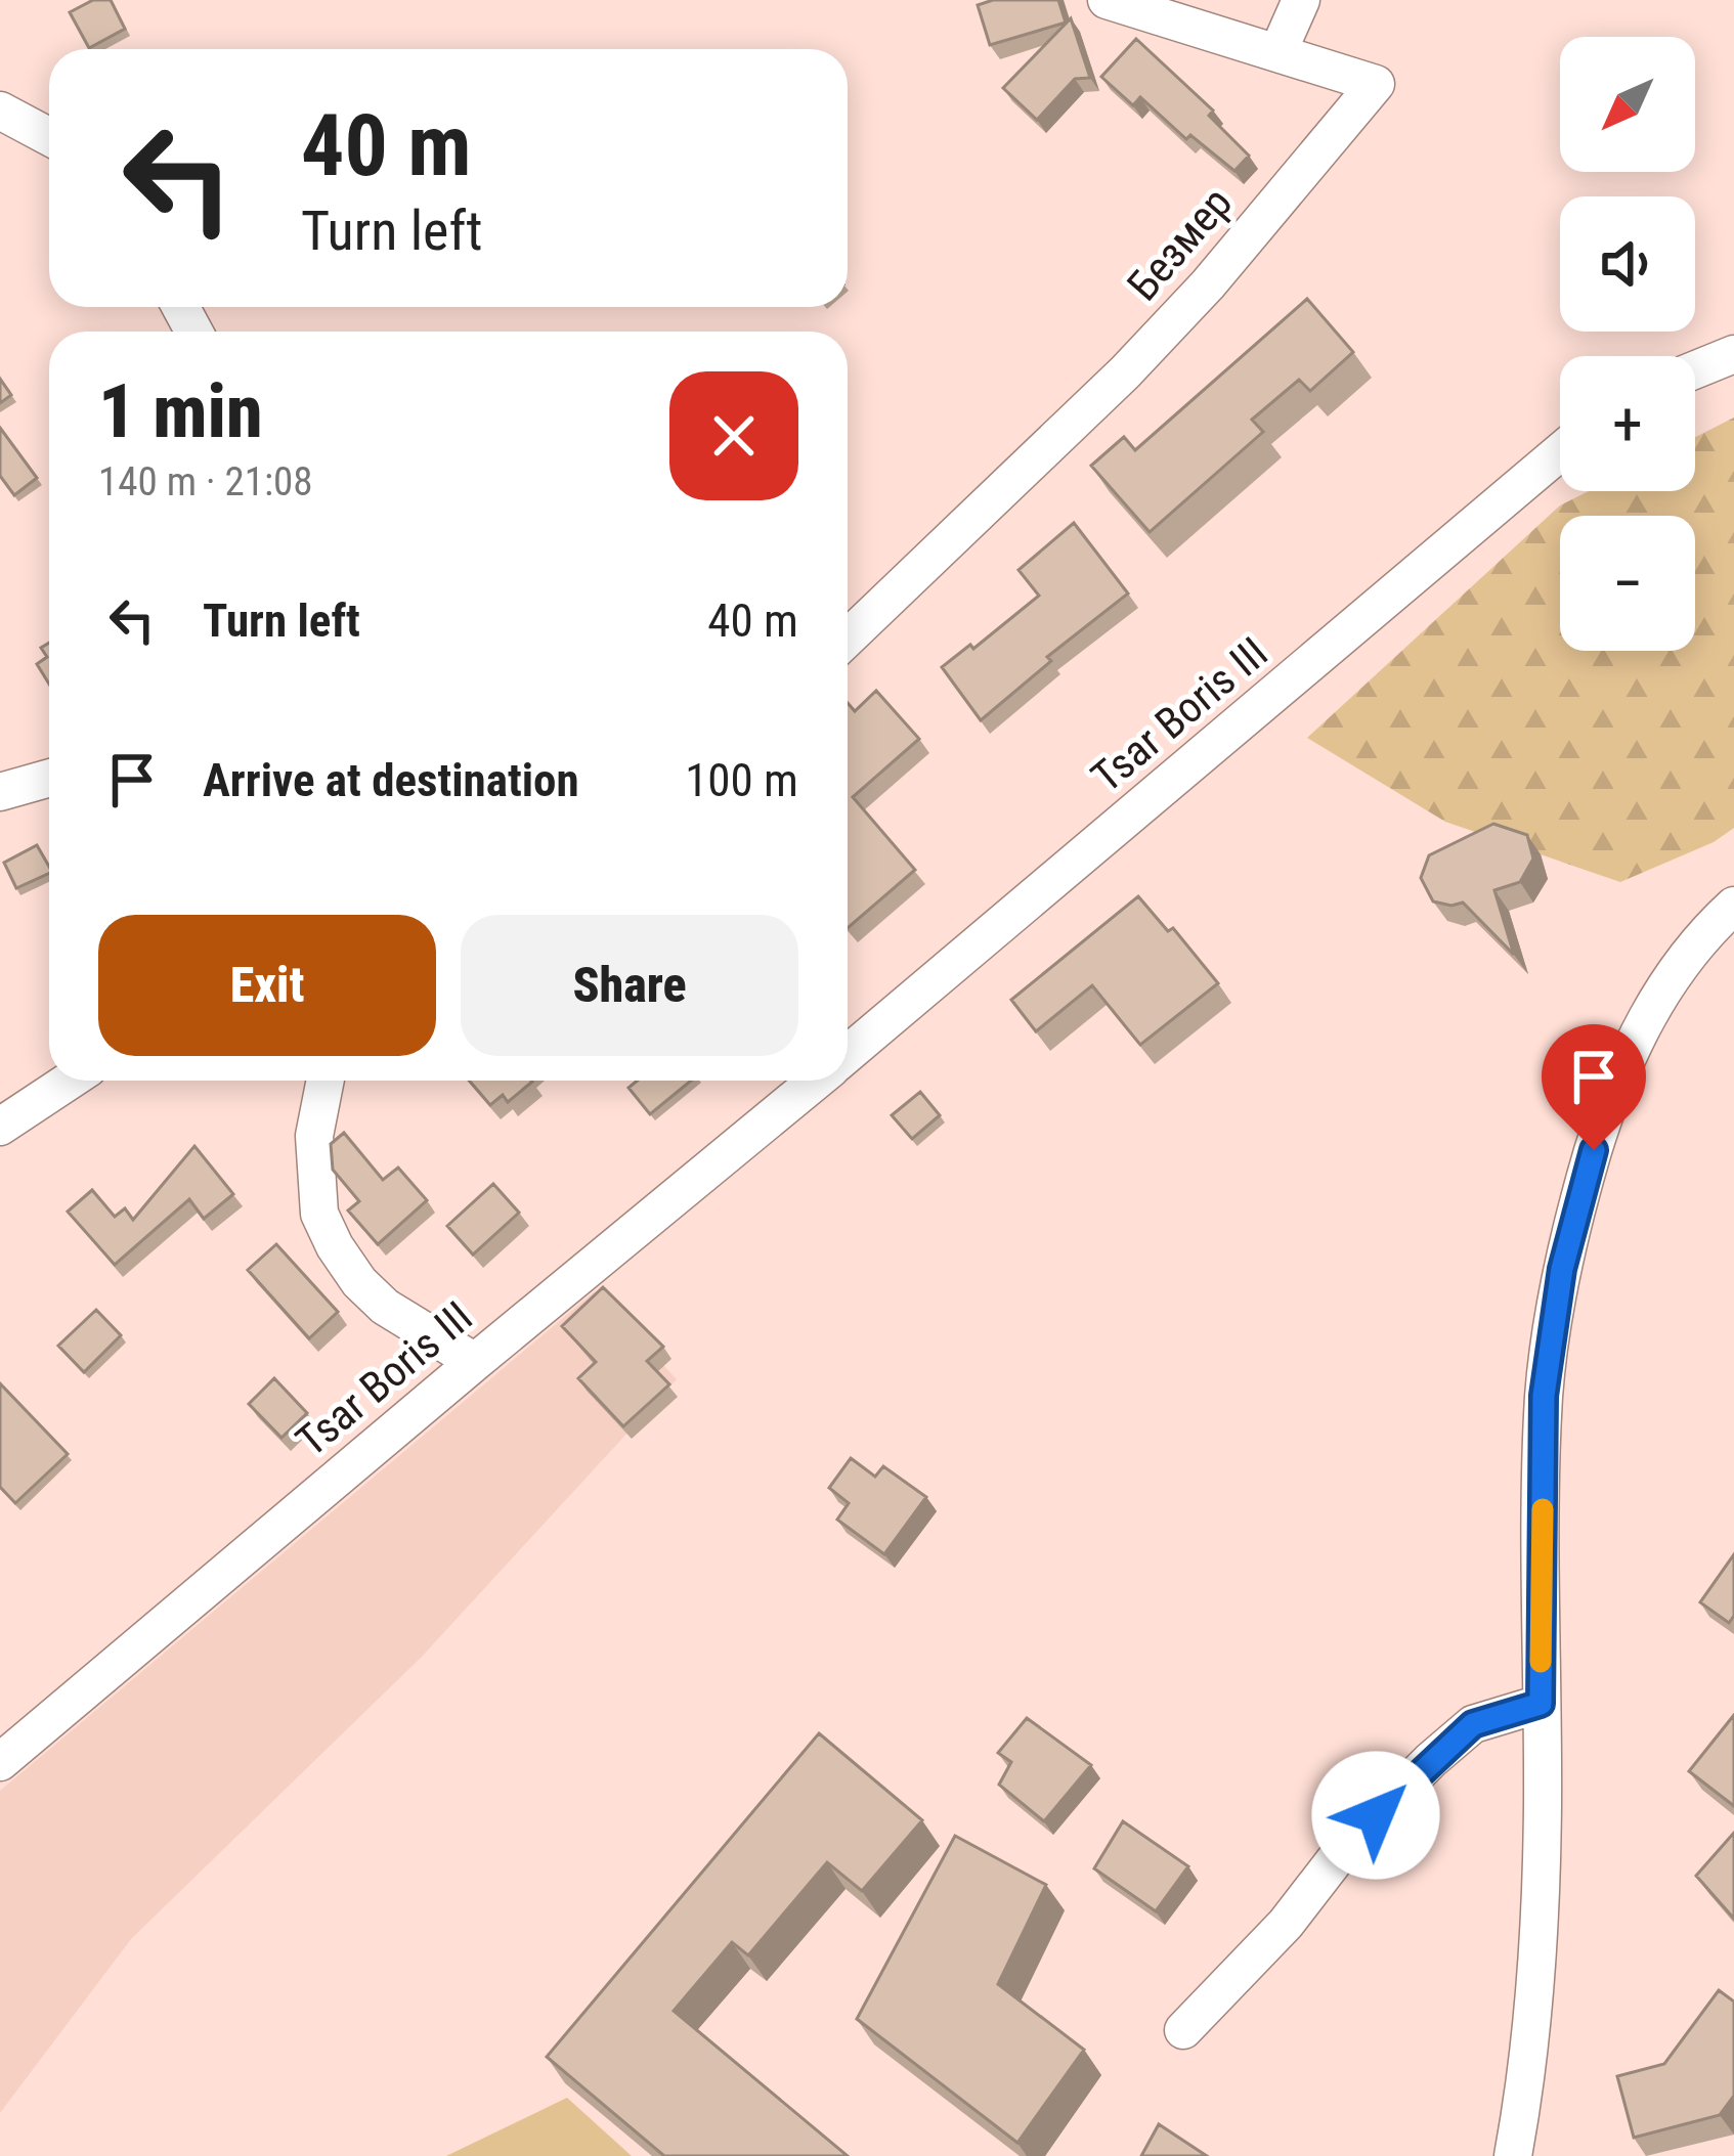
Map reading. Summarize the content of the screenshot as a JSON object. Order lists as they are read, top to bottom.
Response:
{
  "streets": {
    "street": ["Безмер", "Tsar Boris III"]
  },
  "north": "bottom left",
  "page": {
    "map_buttons": ["+", "−"],
    "turn": ["40 m", "Turn left"],
    "heading": ["1 min", "140 m · 21:08"],
    "list": [
      {
        "name": "Turn left",
        "value": "40 m"
      },
      {
        "name": "Arrive at destination",
        "value": "100 m"
      }
    ],
    "buttons": ["Exit", "Share"]
  }
}
